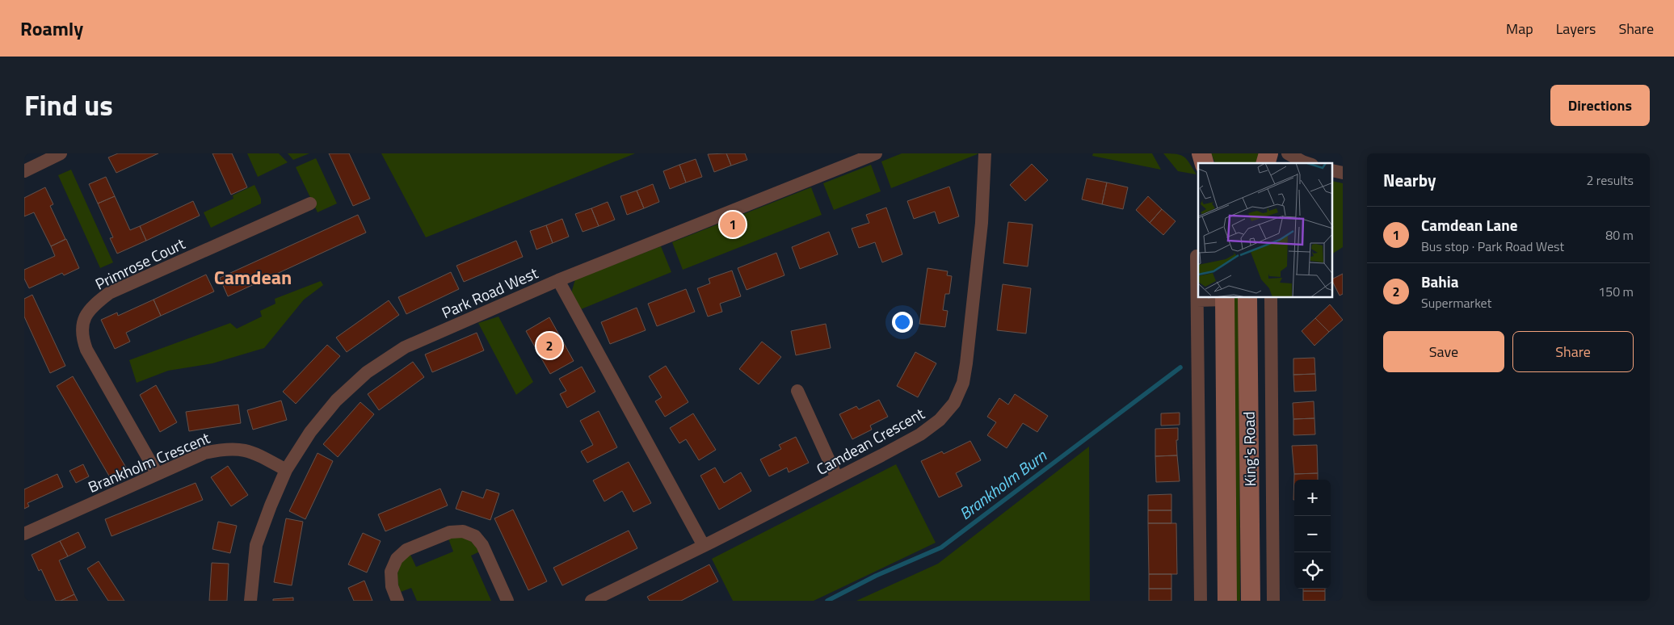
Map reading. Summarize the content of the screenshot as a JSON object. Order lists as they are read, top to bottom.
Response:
{
  "streets": {
    "main road": ["King's Road"],
    "street": [
      "Primrose Court",
      "Park Road West",
      "Camdean Crescent",
      "Brankholm Crescent"
    ]
  },
  "crossings": [
    ["Primrose Court", "Brankholm Crescent"],
    ["Park Road West", "Brankholm Crescent"]
  ],
  "districts": ["Camdean"],
  "water": ["Brankholm Burn"],
  "page": {
    "header": "Roamly",
    "nav": ["Map", "Layers", "Share"],
    "title": "Find us",
    "buttons": [
      "Directions",
      ["Save", "Share"]
    ],
    "heading": ["Nearby", "2 results"],
    "list": [
      {
        "mark": "1",
        "name": "Camdean Lane",
        "note": "Bus stop · Park Road West",
        "value": "80 m"
      },
      {
        "mark": "2",
        "name": "Bahia",
        "note": "Supermarket",
        "value": "150 m"
      }
    ],
    "pins": ["1", "2"],
    "map_buttons": ["+", "−"]
  }
}
